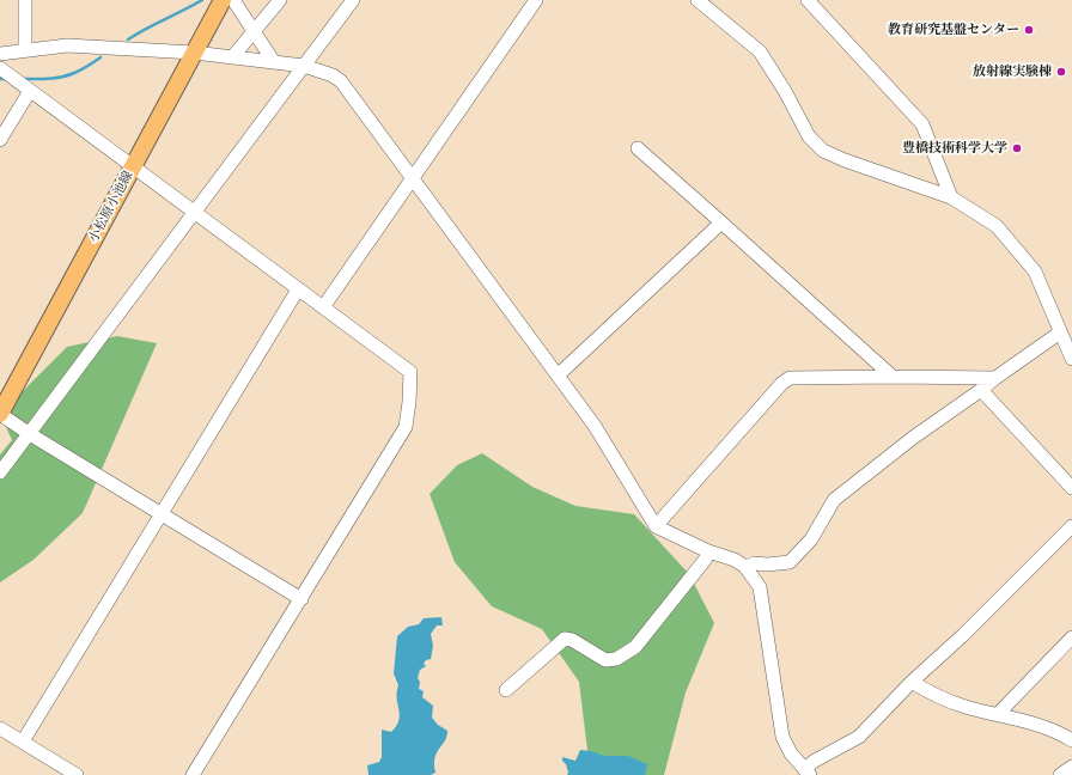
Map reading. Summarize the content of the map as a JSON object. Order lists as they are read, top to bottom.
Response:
{
  "streets": {
    "main road": ["小松原小池線"]
  },
  "places": ["教育研究基盤センター", "放射線実験棟", "豊橋技術科学大学"]
}
